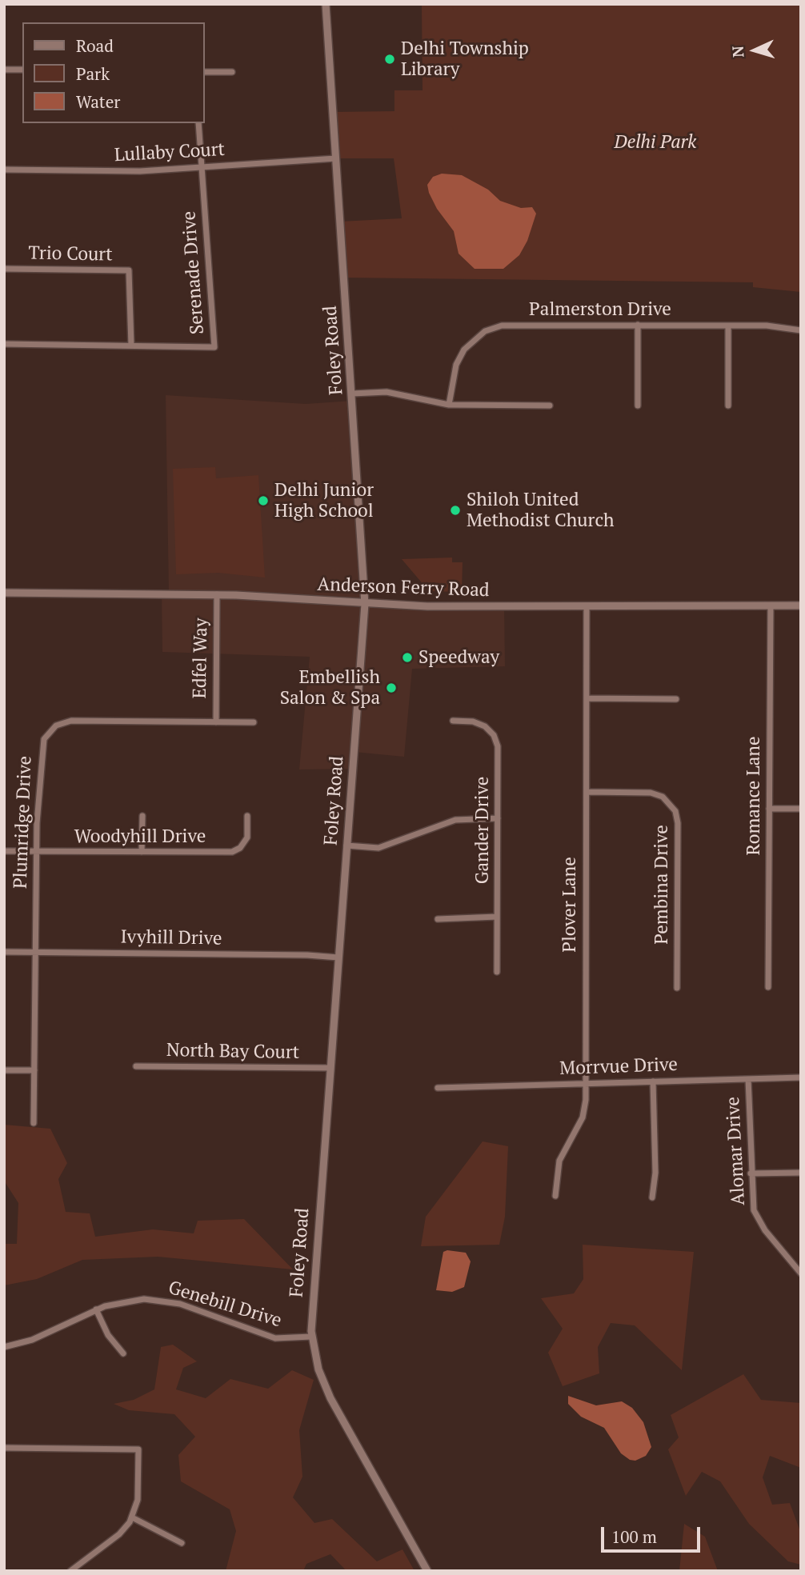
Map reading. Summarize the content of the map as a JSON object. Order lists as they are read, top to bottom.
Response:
{
  "streets": {
    "street": [
      "Lullaby Court",
      "Trio Court",
      "Serenade Drive",
      "Palmerston Drive",
      "Foley Road",
      "Anderson Ferry Road",
      "Edfel Way",
      "Romance Lane",
      "Plumridge Drive",
      "Gander Drive",
      "Woodyhill Drive",
      "Pembina Drive",
      "Plover Lane",
      "Ivyhill Drive",
      "North Bay Court",
      "Morrvue Drive",
      "Alomar Drive",
      "Genebill Drive"
    ]
  },
  "crossings": [
    ["Lullaby Court", "Serenade Drive"],
    ["Lullaby Court", "Foley Road"],
    ["Trio Court", "Serenade Drive"],
    ["Foley Road", "Anderson Ferry Road"],
    ["Foley Road", "Ivyhill Drive"],
    ["Foley Road", "North Bay Court"],
    ["Foley Road", "Genebill Drive"],
    ["Anderson Ferry Road", "Edfel Way"],
    ["Anderson Ferry Road", "Romance Lane"],
    ["Anderson Ferry Road", "Plover Lane"],
    ["Edfel Way", "Plumridge Drive"],
    ["Plumridge Drive", "Woodyhill Drive"],
    ["Plumridge Drive", "Ivyhill Drive"],
    ["Pembina Drive", "Plover Lane"],
    ["Plover Lane", "Morrvue Drive"],
    ["Morrvue Drive", "Alomar Drive"]
  ],
  "parks": ["Delhi Park"],
  "places": [
    "Delhi Township Library",
    "Delhi Junior High School",
    "Shiloh United Methodist Church",
    "Speedway",
    "Embellish Salon & Spa"
  ],
  "legend": ["Road", "Park", "Water"],
  "scale_bar": "100 m",
  "north": "left"
}
